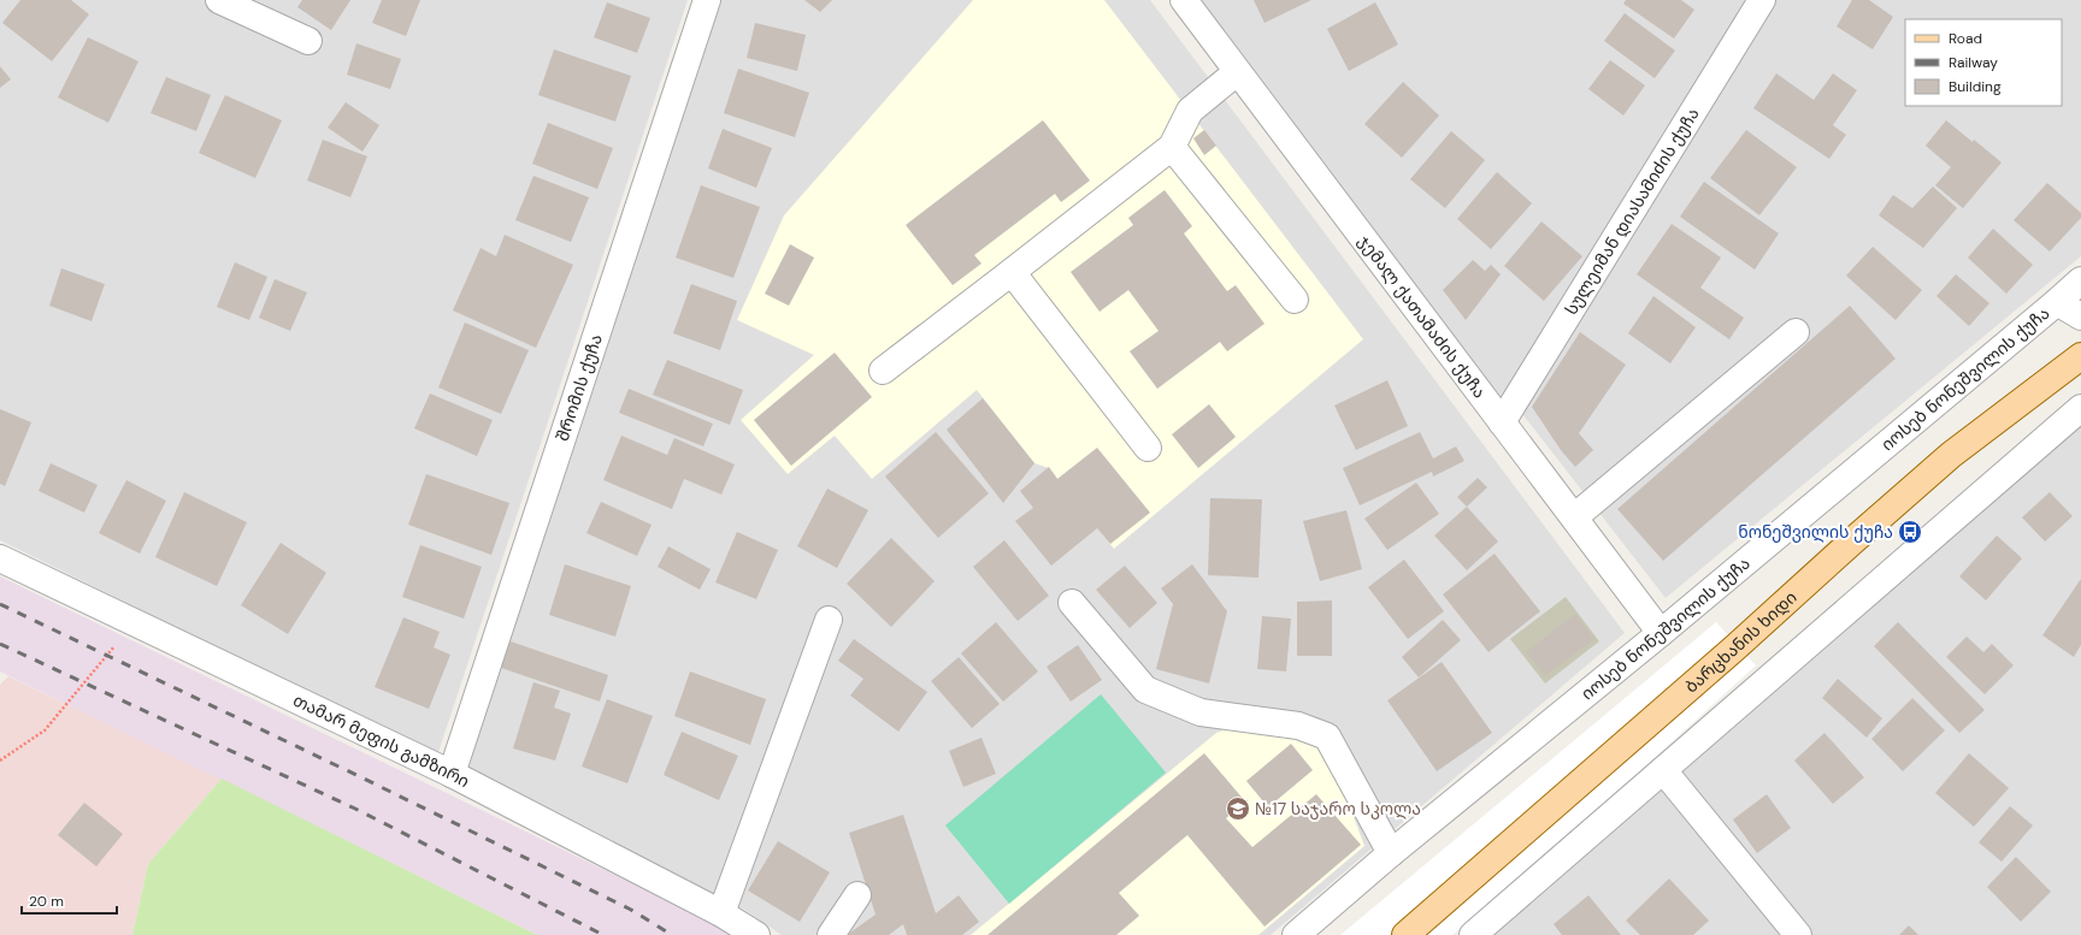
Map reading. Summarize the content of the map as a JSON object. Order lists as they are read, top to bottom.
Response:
{
  "streets": {
    "main road": ["ბარცხანის ხიდი"],
    "street": [
      "სულეიმან დიასამიძის ქუჩა",
      "ჯემალ ქათამაძის ქუჩა",
      "იოსებ ნონეშვილის ქუჩა",
      "შრომის ქუჩა",
      "თამარ მეფის გამზირი"
    ]
  },
  "crossings": [
    ["სულეიმან დიასამიძის ქუჩა", "ჯემალ ქათამაძის ქუჩა"],
    ["ჯემალ ქათამაძის ქუჩა", "იოსებ ნონეშვილის ქუჩა"],
    ["შრომის ქუჩა", "თამარ მეფის გამზირი"]
  ],
  "places": {
    "bus stop": ["ნონეშვილის ქუჩა"],
    "school or university": ["№17 საჯარო სკოლა"]
  },
  "legend": ["Road", "Railway", "Building"],
  "scale_bar": "20 m"
}
